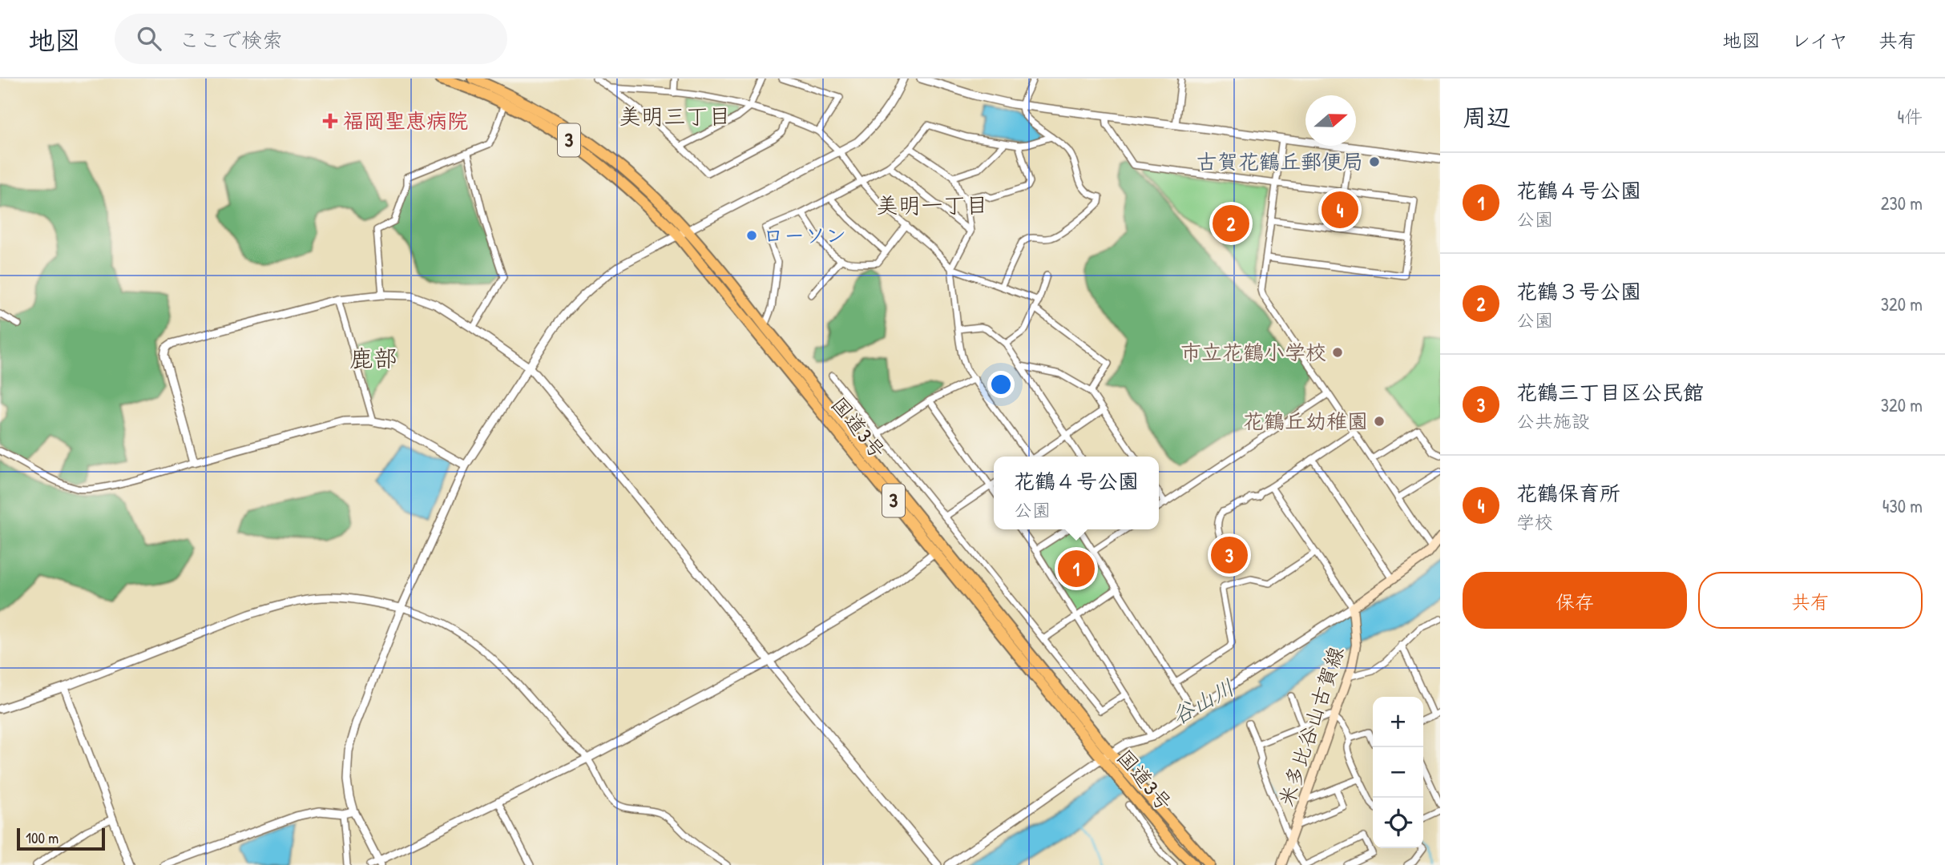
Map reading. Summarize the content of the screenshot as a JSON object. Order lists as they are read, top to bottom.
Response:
{
  "streets": {
    "highway": ["3", "国道3号"],
    "main road": ["米多比谷山古賀線"]
  },
  "districts": ["美明三丁目", "美明一丁目", "鹿部"],
  "water": ["谷山川"],
  "places": {
    "health": ["福岡聖恵病院"],
    "other": [
      "古賀花鶴丘郵便局",
      "ローソン",
      "市立花鶴小学校",
      "花鶴丘幼稚園"
    ]
  },
  "scale_bar": "100 m",
  "north": "right",
  "page": {
    "header": "地図",
    "search": "ここで検索",
    "nav": ["地図", "レイヤ", "共有"],
    "heading": ["周辺", "4件"],
    "list": [
      {
        "mark": "1",
        "name": "花鶴４号公園",
        "note": "公園",
        "value": "230 m"
      },
      {
        "mark": "2",
        "name": "花鶴３号公園",
        "note": "公園",
        "value": "320 m"
      },
      {
        "mark": "3",
        "name": "花鶴三丁目区公民館",
        "note": "公共施設",
        "value": "320 m"
      },
      {
        "mark": "4",
        "name": "花鶴保育所",
        "note": "学校",
        "value": "430 m"
      }
    ],
    "pins": [
      "4",
      "2",
      "3",
      "1"
    ],
    "popup": ["花鶴４号公園", "公園"],
    "buttons": ["保存", "共有"],
    "map_buttons": ["+", "−"],
    "scale": "100 m"
  }
}
